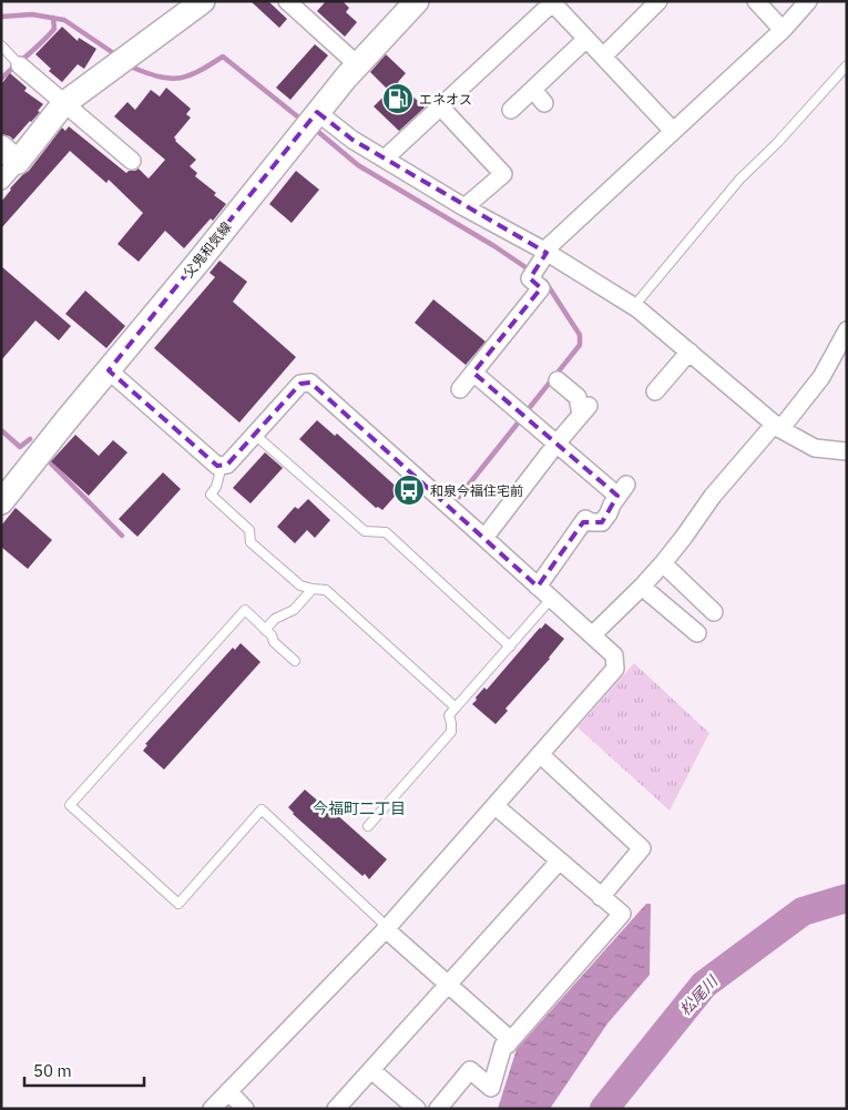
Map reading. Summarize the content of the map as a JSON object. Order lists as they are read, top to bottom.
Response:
{
  "streets": {
    "main road": ["父鬼和気線"]
  },
  "districts": ["今福町二丁目"],
  "water": ["松尾川"],
  "places": {
    "fuel station": ["エネオス"],
    "bus stop": ["和泉今福住宅前"]
  },
  "scale_bar": "50 m"
}
